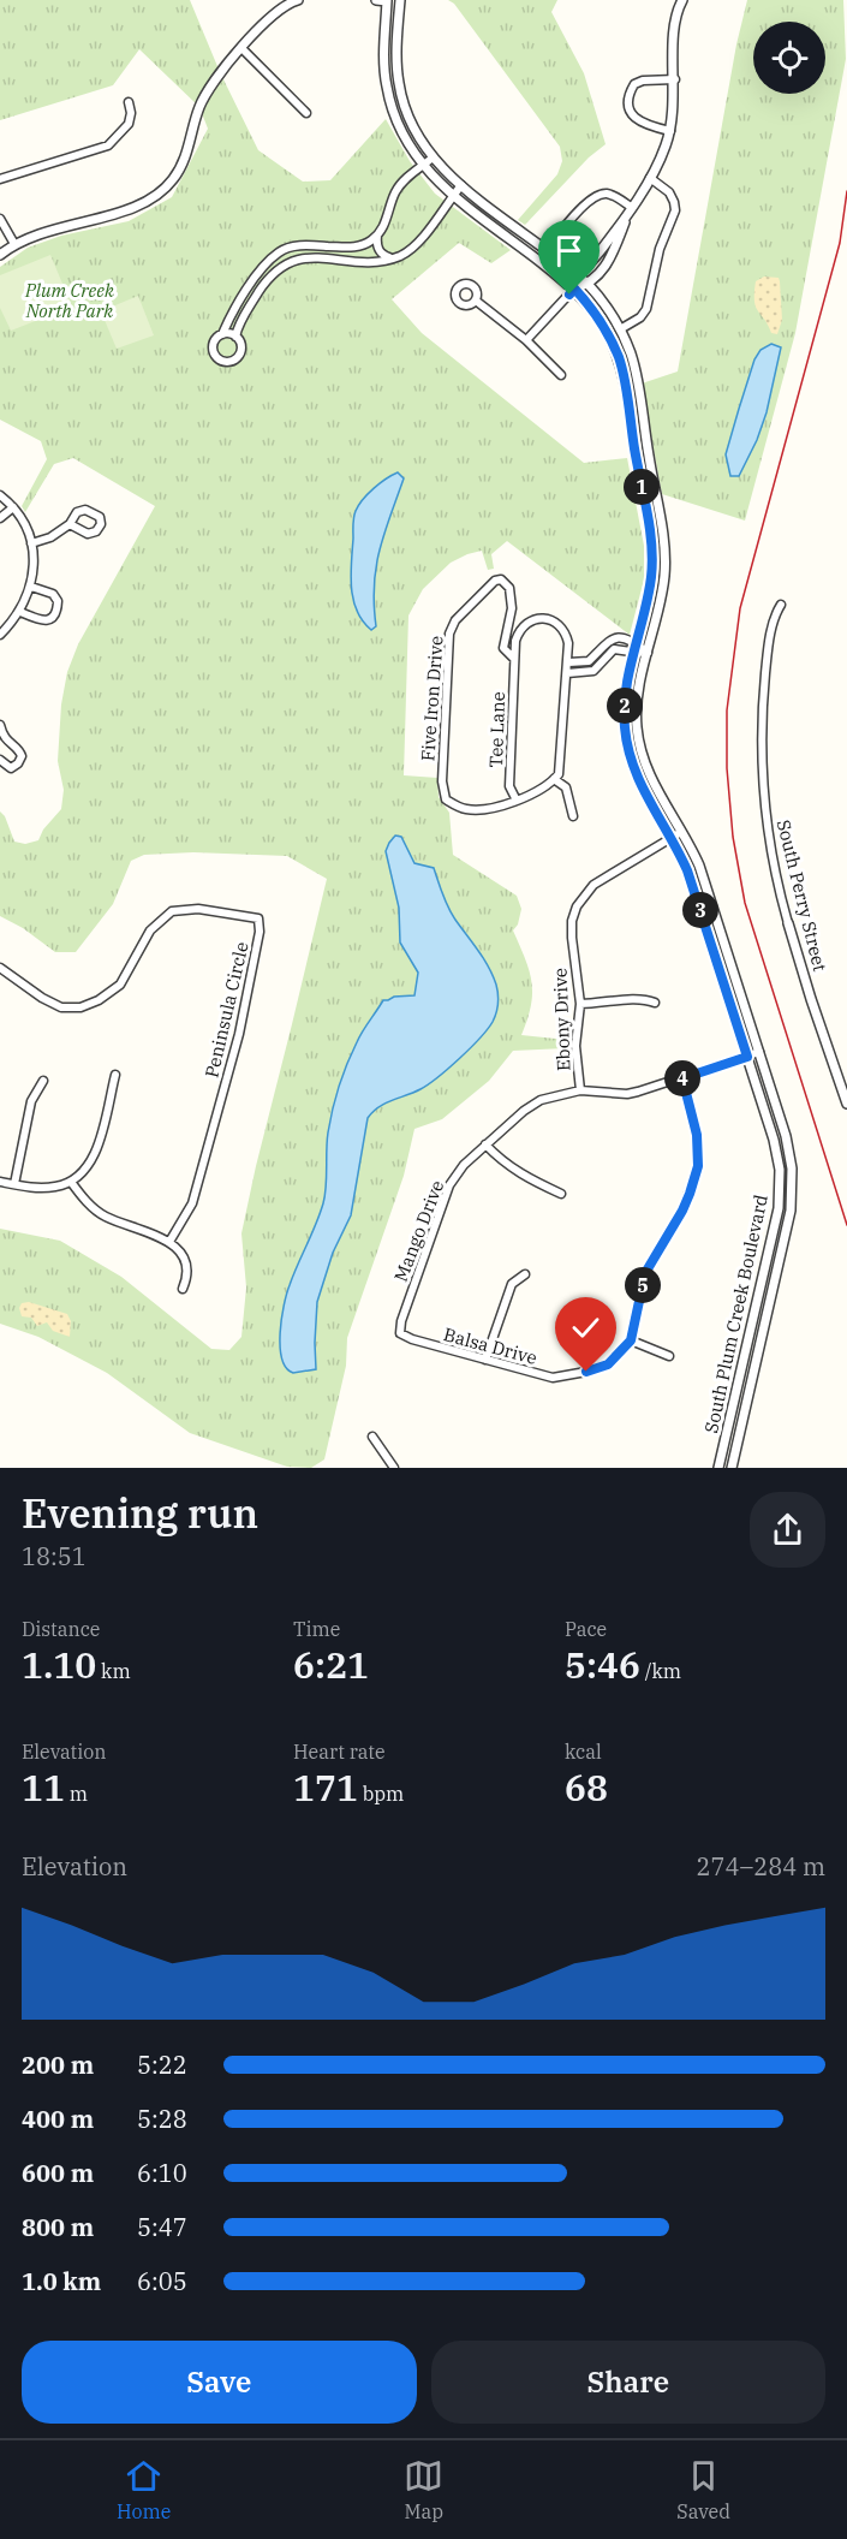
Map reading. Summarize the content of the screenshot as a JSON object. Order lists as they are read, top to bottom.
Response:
{
  "streets": {
    "street": [
      "Five Iron Drive",
      "Tee Lane",
      "South Perry Street",
      "Peninsula Circle",
      "Ebony Drive",
      "Mango Drive",
      "South Plum Creek Boulevard",
      "Balsa Drive"
    ]
  },
  "crossings": [
    ["Five Iron Drive", "Tee Lane"],
    ["Ebony Drive", "Mango Drive"],
    ["Ebony Drive", "South Plum Creek Boulevard"],
    ["Mango Drive", "South Plum Creek Boulevard"],
    ["Mango Drive", "Balsa Drive"]
  ],
  "parks": ["Plum Creek North Park"],
  "page": {
    "pins": [
      "1",
      "2",
      "3",
      "4",
      "5"
    ],
    "heading": ["Evening run", "18:51"],
    "stats": [
      ["Distance", "1.10 km"],
      ["Time", "6:21"],
      ["Pace", "5:46 /km"],
      ["Elevation", "11 m"],
      ["Heart rate", "171 bpm"],
      ["kcal", "68"]
    ],
    "chart": ["Elevation", "274–284 m"],
    "list": [
      {
        "name": "200 m",
        "note": "5:22"
      },
      {
        "name": "400 m",
        "note": "5:28"
      },
      {
        "name": "600 m",
        "note": "6:10"
      },
      {
        "name": "800 m",
        "note": "5:47"
      },
      {
        "name": "1.0 km",
        "note": "6:05"
      }
    ],
    "buttons": ["Save", "Share"],
    "tabs": ["Home", "Map", "Saved"]
  }
}
